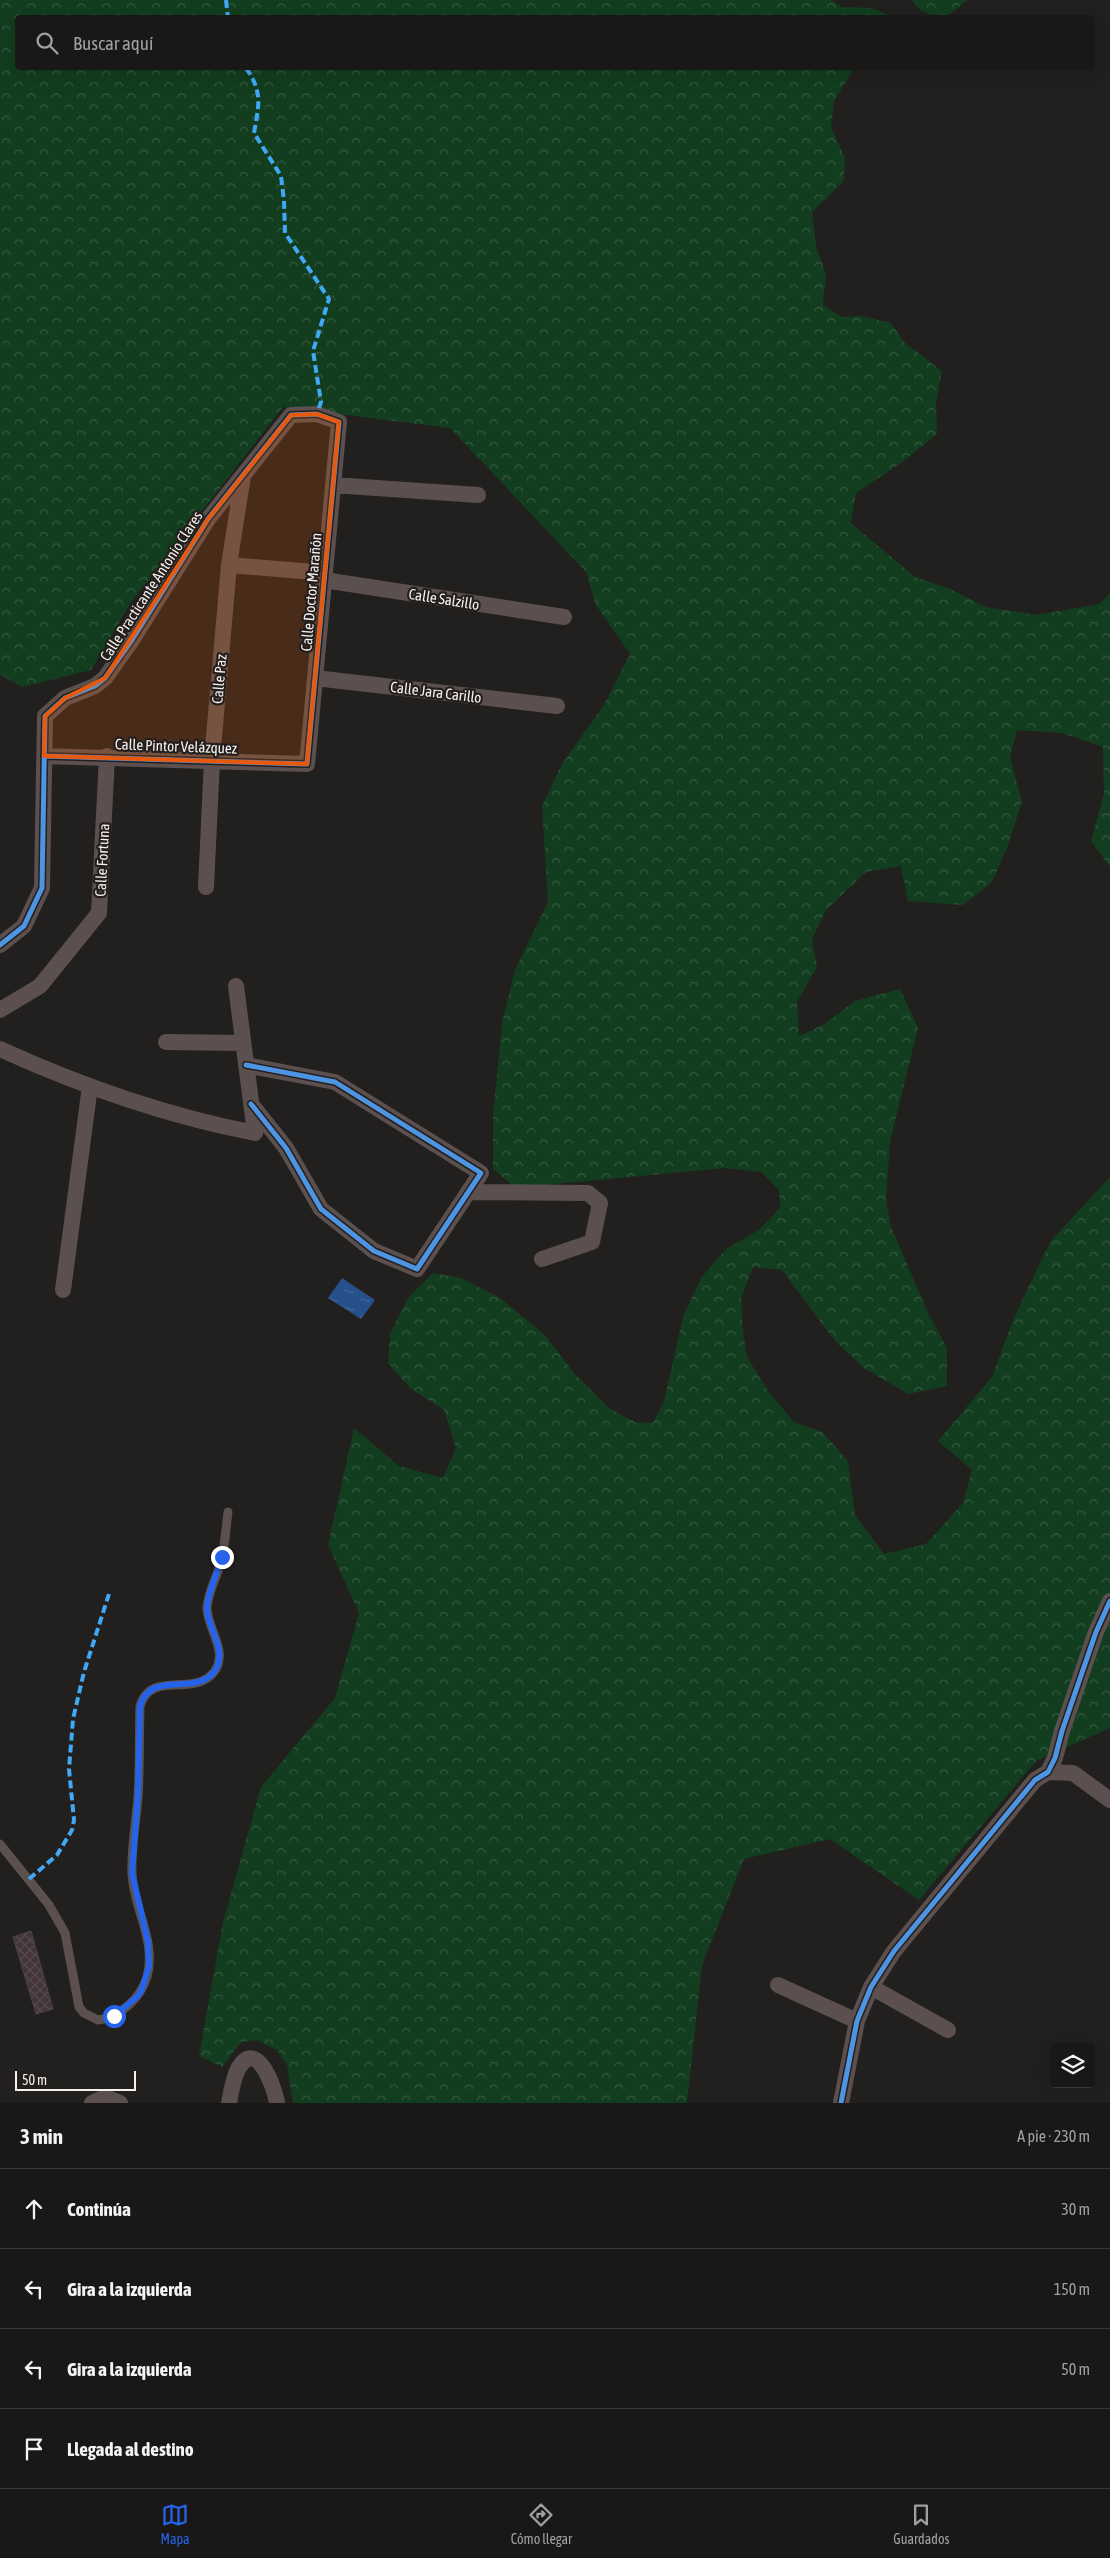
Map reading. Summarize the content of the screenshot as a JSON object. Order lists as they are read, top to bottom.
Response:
{
  "streets": {
    "street": [
      "Calle Practicante Antonio Clares",
      "Calle Doctor Marañón",
      "Calle Salzillo",
      "Calle Paz",
      "Calle Jara Carillo",
      "Calle Pintor Velázquez",
      "Calle Fortuna"
    ]
  },
  "crossings": [
    ["Calle Practicante Antonio Clares", "Calle Doctor Marañón"],
    ["Calle Practicante Antonio Clares", "Calle Paz"],
    ["Calle Practicante Antonio Clares", "Calle Pintor Velázquez"],
    ["Calle Doctor Marañón", "Calle Salzillo"],
    ["Calle Doctor Marañón", "Calle Jara Carillo"],
    ["Calle Doctor Marañón", "Calle Pintor Velázquez"],
    ["Calle Salzillo", "Calle Paz"],
    ["Calle Paz", "Calle Pintor Velázquez"],
    ["Calle Pintor Velázquez", "Calle Fortuna"]
  ],
  "scale_bar": "50 m",
  "page": {
    "search": "Buscar aquí",
    "scale": "50 m",
    "heading": ["3 min", "A pie · 230 m"],
    "list": [
      ["Continúa", "30 m"],
      ["Gira a la izquierda", "150 m"],
      ["Gira a la izquierda", "50 m"],
      "Llegada al destino"
    ],
    "nav": ["Mapa", "Cómo llegar", "Guardados"]
  }
}
